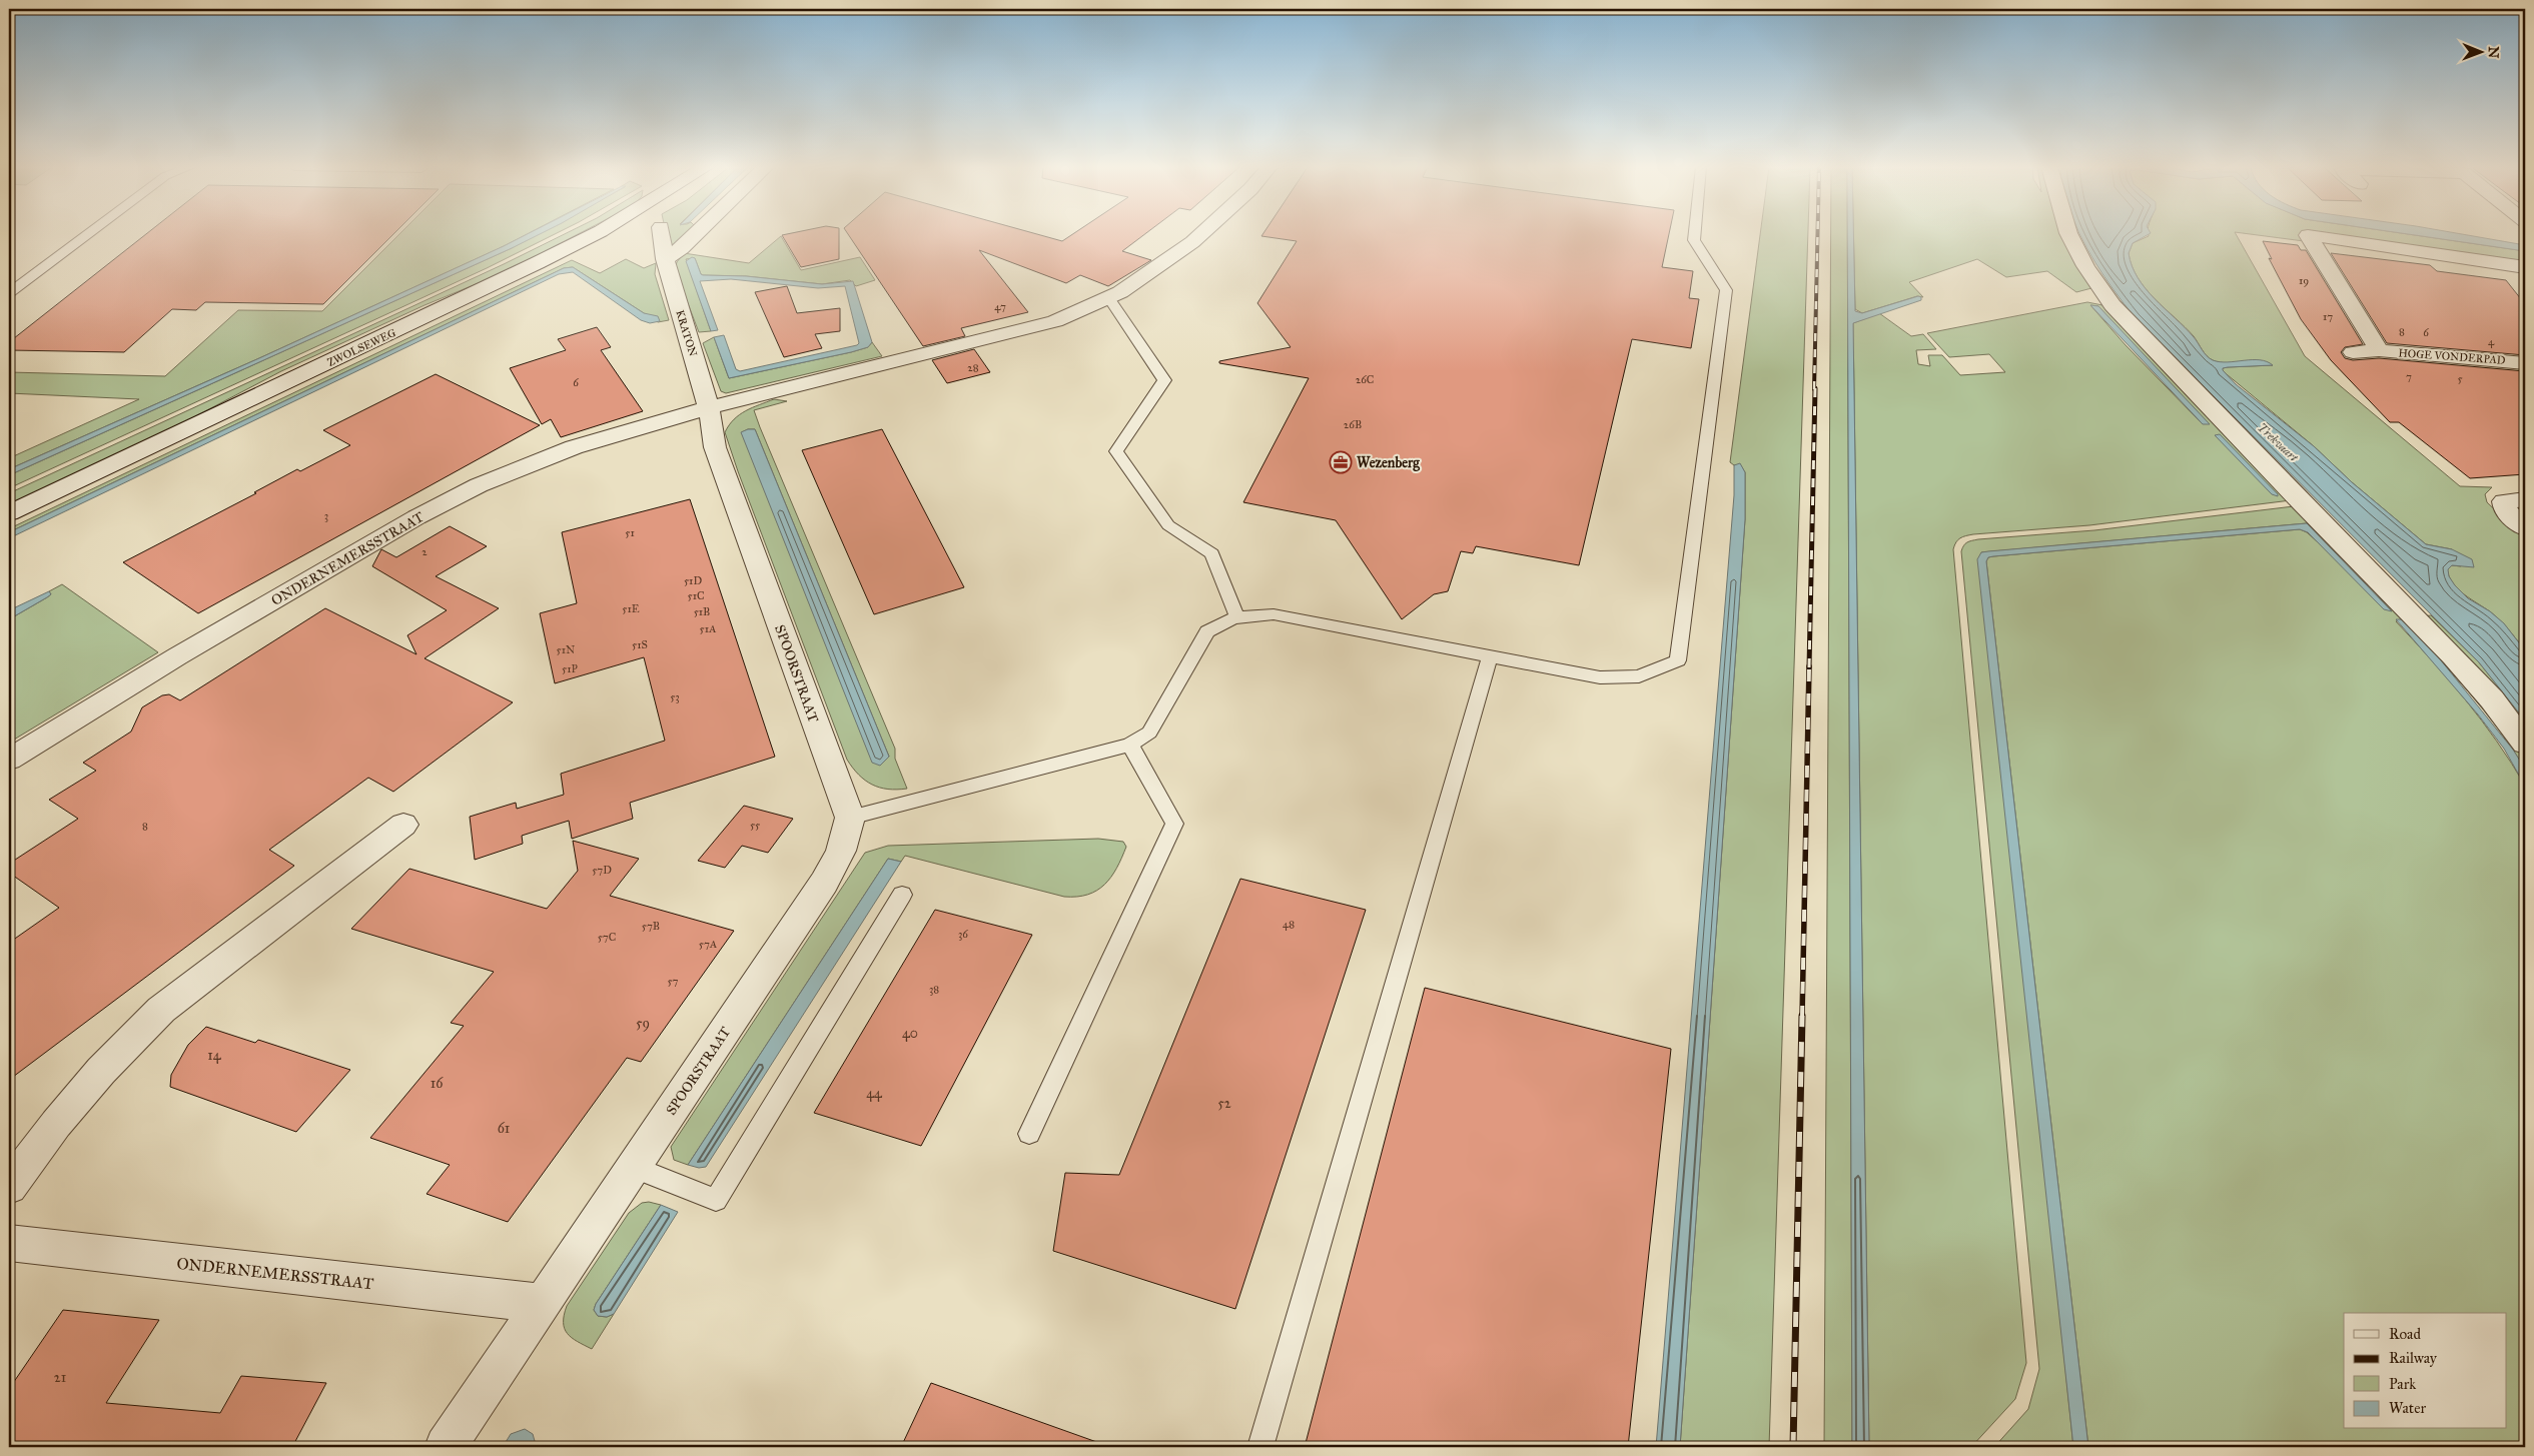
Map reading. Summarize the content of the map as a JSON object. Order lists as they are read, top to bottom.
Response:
{
  "streets": {
    "street": [
      "KRATON",
      "ZWOLSEWEG",
      "HOGE VONDERPAD",
      "ONDERNEMERSSTRAAT",
      "SPOORSTRAAT"
    ]
  },
  "crossings": [
    ["KRATON", "ONDERNEMERSSTRAAT"],
    ["KRATON", "SPOORSTRAAT"],
    ["ONDERNEMERSSTRAAT", "SPOORSTRAAT"]
  ],
  "water": ["Trekvaart"],
  "places": {
    "office": ["Wezenberg"]
  },
  "house_numbers": [
    "19",
    "47",
    "17",
    "8",
    "6",
    "4",
    "28",
    "7",
    "5",
    "26C",
    "6",
    "26B",
    "3",
    "51",
    "2",
    "51D",
    "51C",
    "51E",
    "51B",
    "51A",
    "51S",
    "51N",
    "51P",
    "53",
    "55",
    "8",
    "57D",
    "48",
    "57B",
    "36",
    "57C",
    "57A",
    "57",
    "38",
    "59",
    "40",
    "14",
    "16",
    "44",
    "52",
    "61",
    "21"
  ],
  "legend": [
    "Road",
    "Railway",
    "Park",
    "Water"
  ],
  "north": "right"
}
